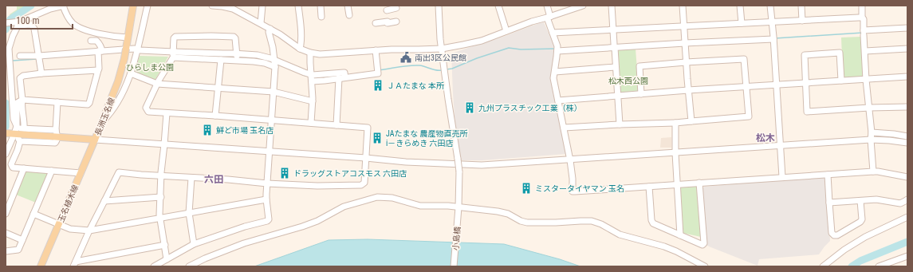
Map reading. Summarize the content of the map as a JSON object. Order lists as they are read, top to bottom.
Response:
{
  "streets": {
    "main road": ["長洲玉名線", "玉名植木線"],
    "street": ["小島橋"]
  },
  "crossings": [
    ["長洲玉名線", "玉名植木線"]
  ],
  "districts": ["松木", "六田"],
  "parks": ["ひらしま公園", "松木西公園"],
  "places": {
    "public building": ["南出3区公民館"],
    "building": [
      "ＪＡたまな 本所",
      "九州プラスチック工業（株）",
      "鮮ど市場 玉名店",
      "JAたまな 農産物直売所 i－きらめき 六田店",
      "ドラッグストアコスモス 六田店",
      "ミスタータイヤマン 玉名"
    ]
  },
  "scale_bar": "100 m"
}
